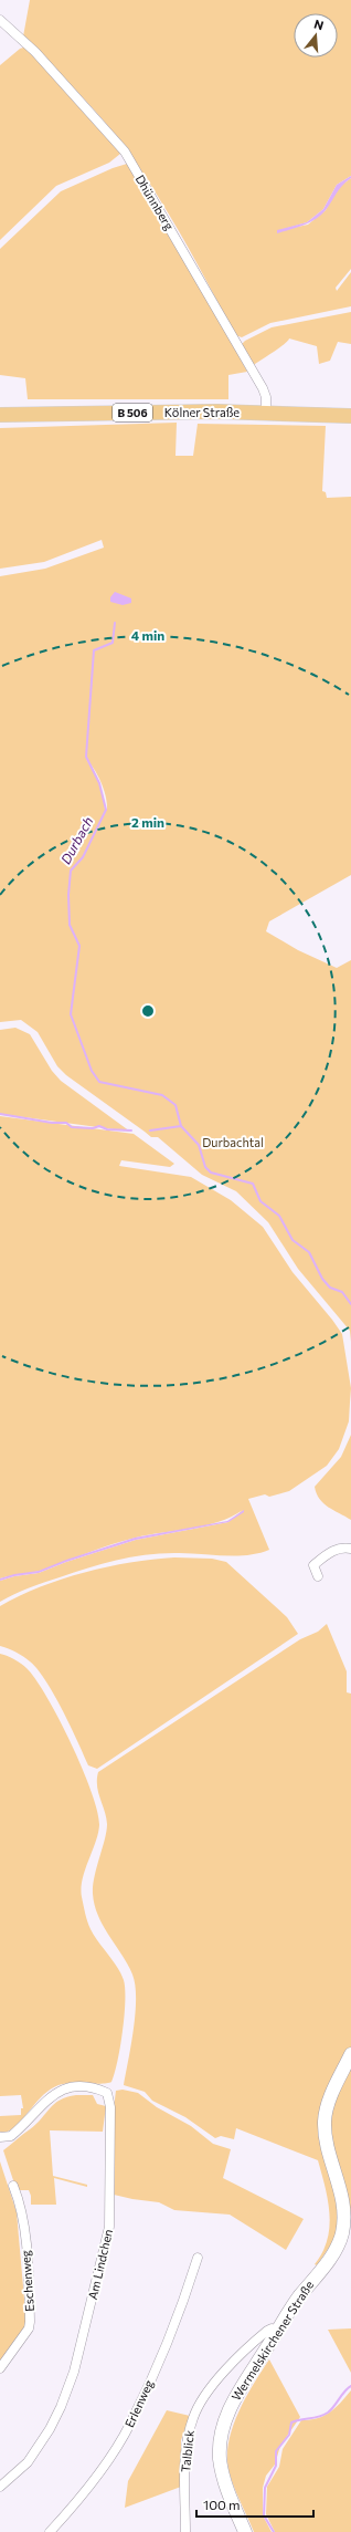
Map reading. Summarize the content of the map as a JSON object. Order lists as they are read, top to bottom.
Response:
{
  "streets": {
    "main road": ["B 506", "Kölner Straße"],
    "street": [
      "Dhünnberg",
      "Am Lindchen",
      "Eschenweg",
      "Wermelskirchener Straße",
      "Erlenweg",
      "Talblick"
    ]
  },
  "crossings": [
    ["Dhünnberg", "Kölner Straße"],
    ["Wermelskirchener Straße", "Talblick"]
  ],
  "water": ["Durbach"],
  "parks": ["Durbachtal"],
  "scale_bar": "100 m",
  "north": "top",
  "rings": ["4 min", "2 min"]
}
